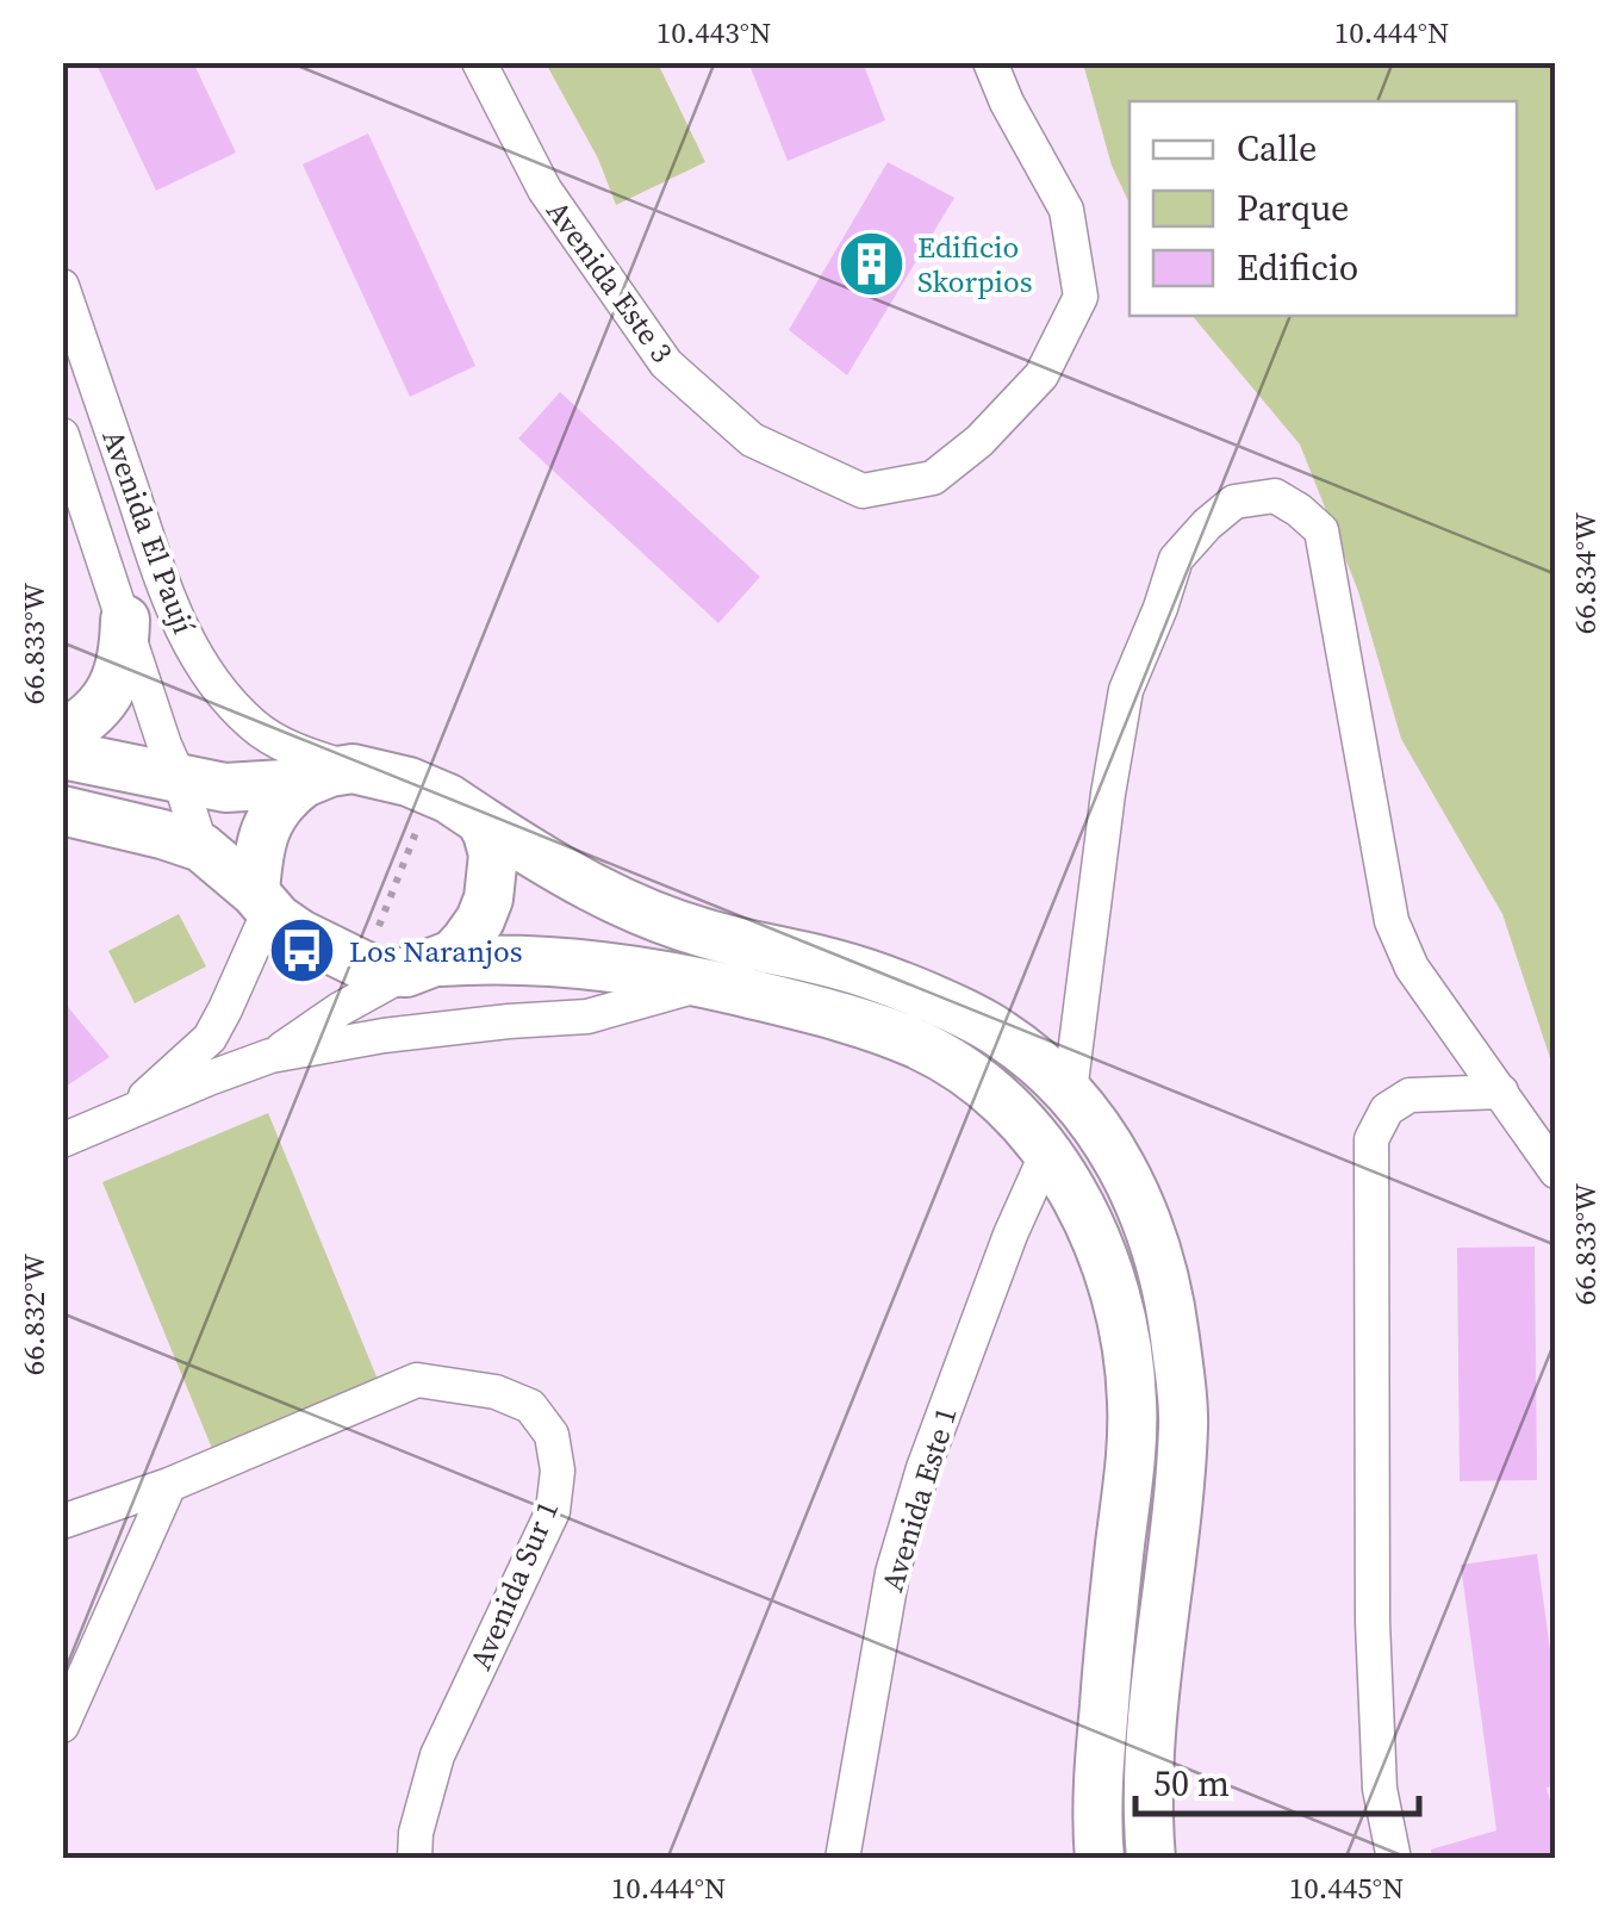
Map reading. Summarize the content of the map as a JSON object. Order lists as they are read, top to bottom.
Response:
{
  "streets": {
    "street": [
      "Avenida Este 3",
      "Avenida El Paují",
      "Avenida Este 1",
      "Avenida Sur 1"
    ]
  },
  "places": {
    "building": ["Edificio Skorpios"],
    "bus stop": ["Los Naranjos"]
  },
  "legend": ["Calle", "Parque", "Edificio"],
  "scale_bar": "50 m",
  "coordinates": [
    "10.443°N",
    "10.444°N",
    "66.834°W",
    "66.833°W",
    "66.832°W",
    "10.445°N"
  ]
}
